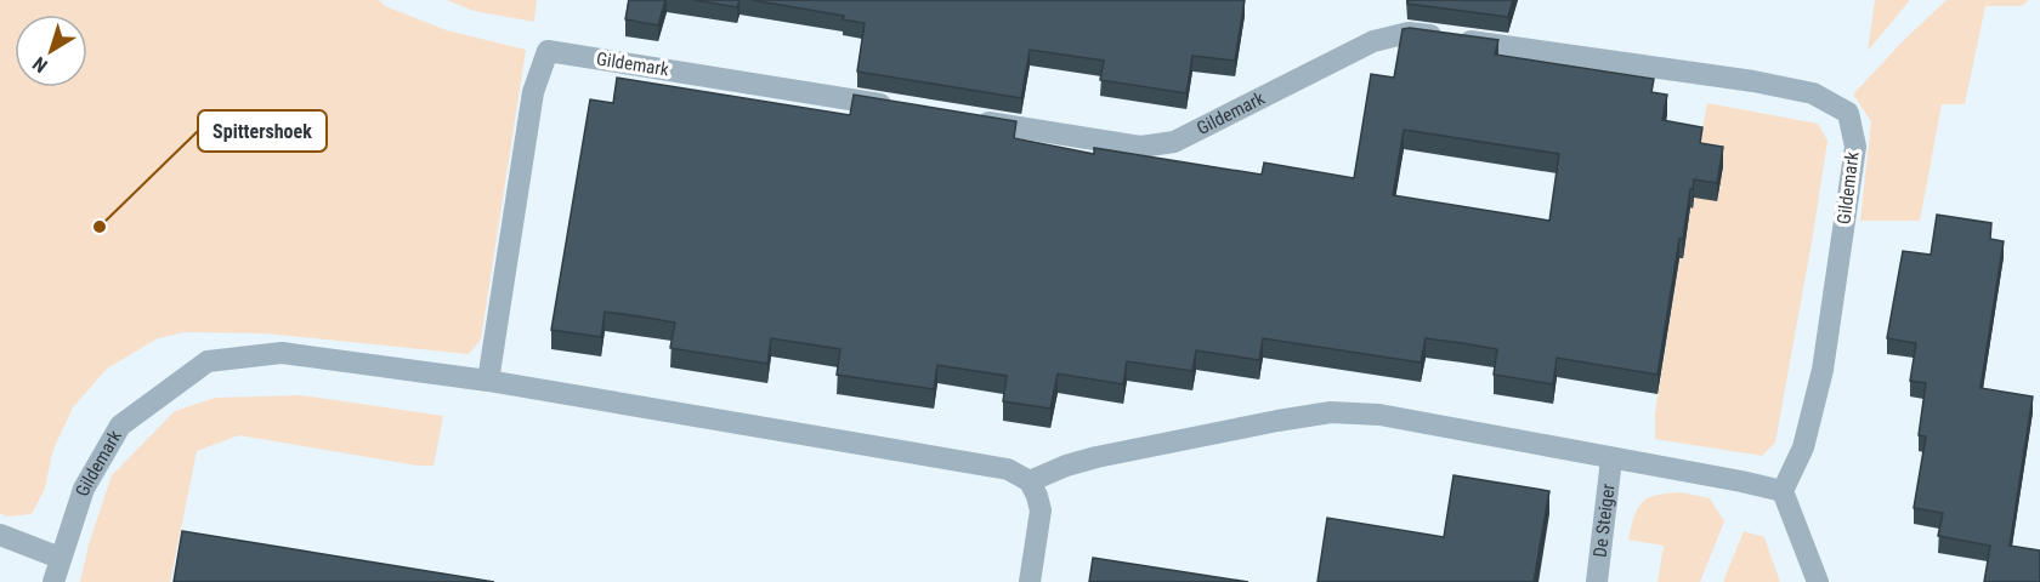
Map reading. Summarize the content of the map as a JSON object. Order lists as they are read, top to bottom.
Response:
{
  "streets": {
    "street": ["Gildemark", "De Steiger"]
  },
  "places": ["Spittershoek"],
  "north": "bottom left"
}
